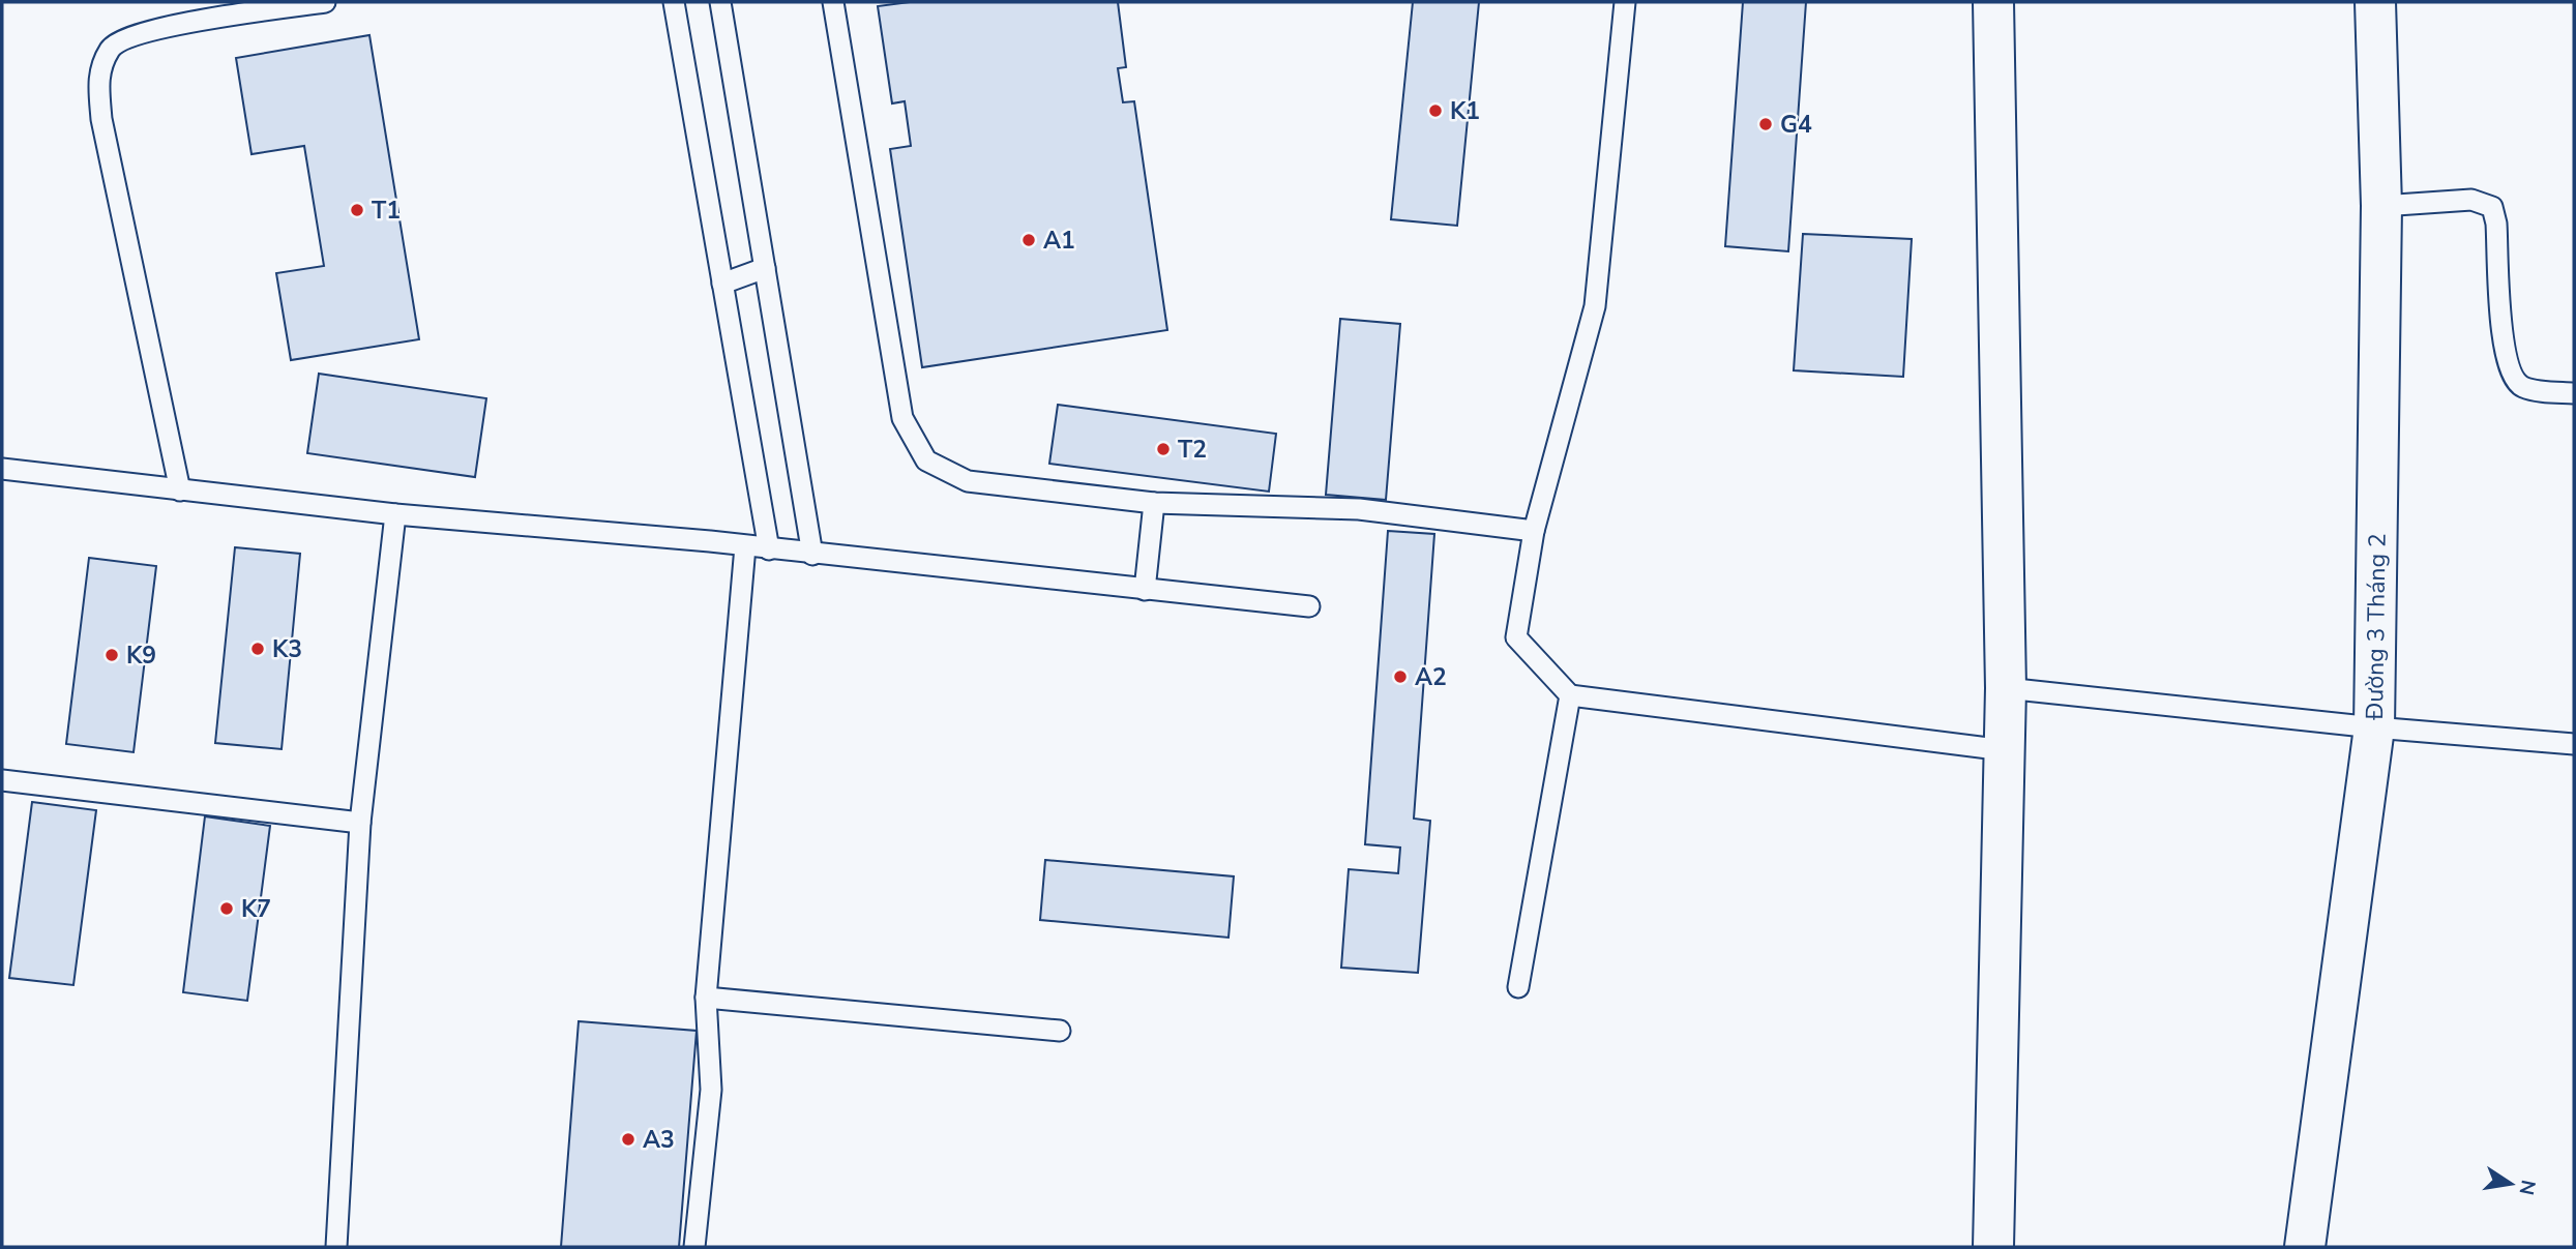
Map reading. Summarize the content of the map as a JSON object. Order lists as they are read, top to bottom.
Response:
{
  "streets": {
    "street": ["Đường 3 Tháng 2"]
  },
  "places": [
    "K1",
    "G4",
    "T1",
    "A1",
    "T2",
    "K3",
    "K9",
    "A2",
    "K7",
    "A3"
  ],
  "north": "right"
}
